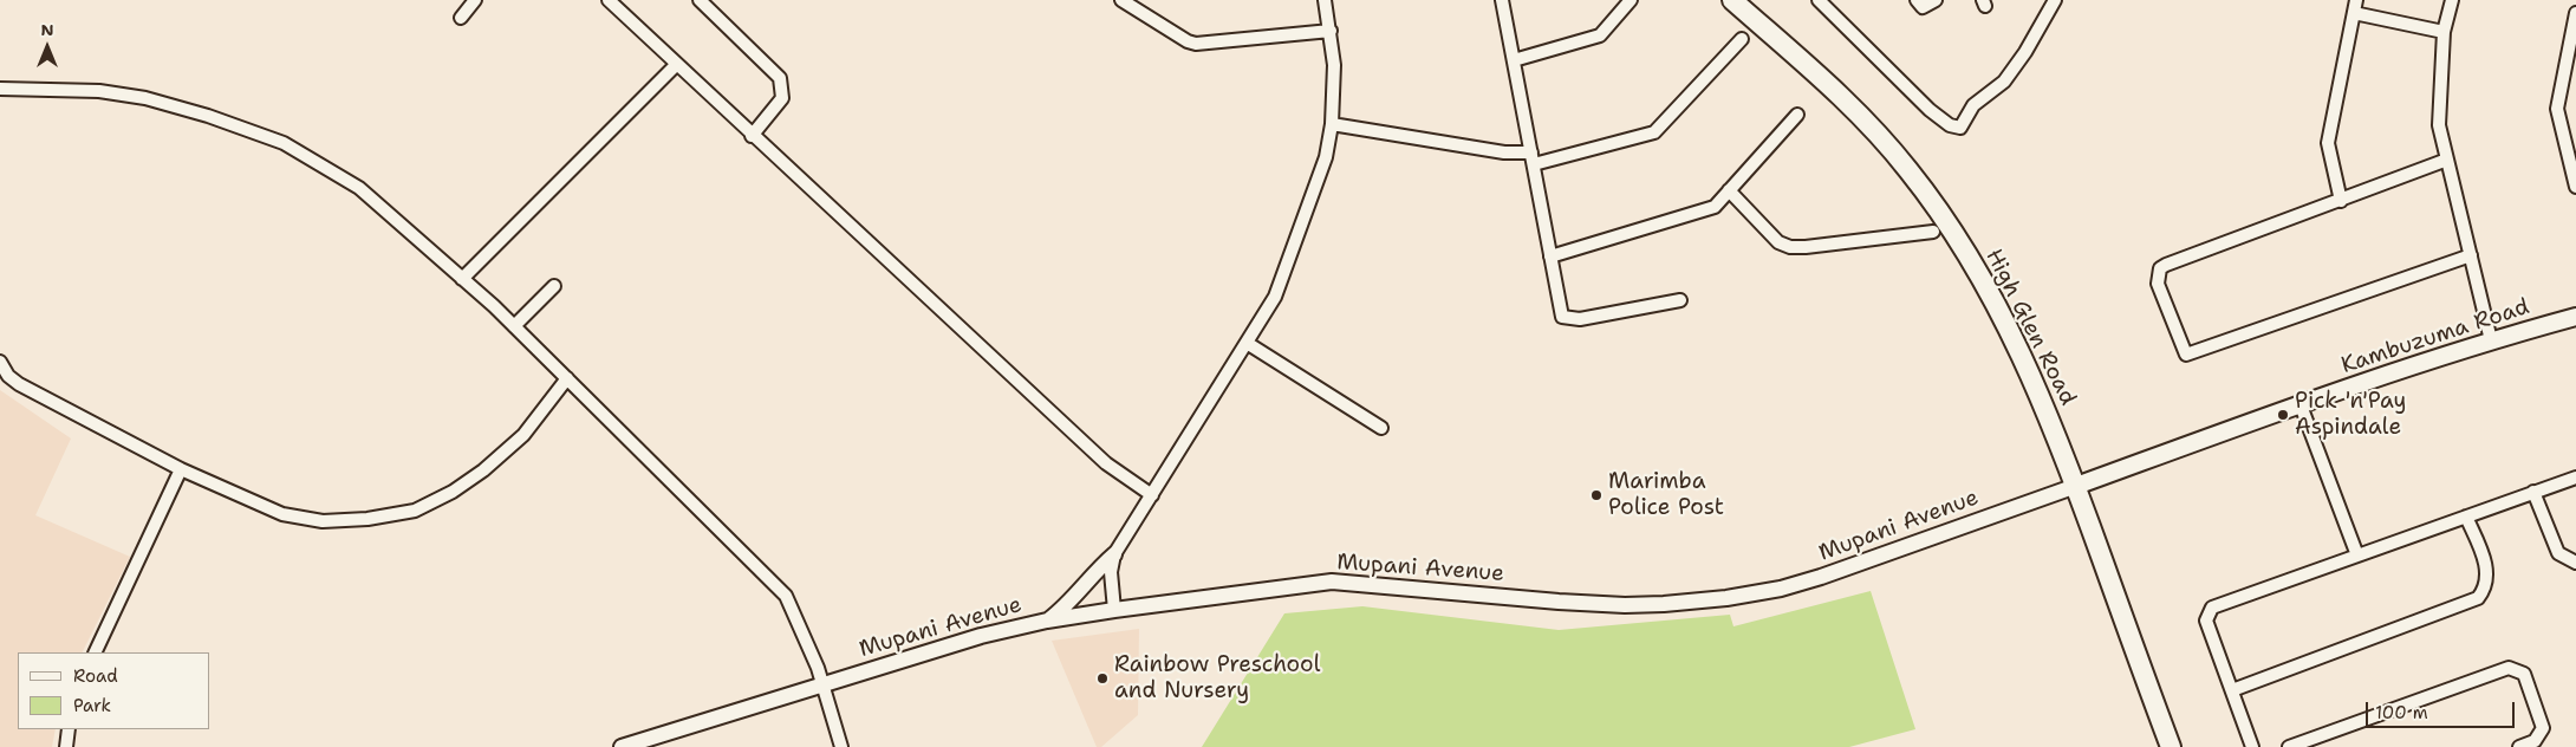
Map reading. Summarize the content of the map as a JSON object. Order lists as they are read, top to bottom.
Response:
{
  "streets": {
    "main road": ["High Glen Road", "Kambuzuma Road"],
    "street": ["Mupani Avenue"]
  },
  "crossings": [
    ["High Glen Road", "Kambuzuma Road"],
    ["High Glen Road", "Mupani Avenue"],
    ["Kambuzuma Road", "Mupani Avenue"]
  ],
  "places": ["Pick 'n'Pay Aspindale", "Marimba Police Post", "Rainbow Preschool and Nursery"],
  "legend": ["Road", "Park"],
  "scale_bar": "100 m",
  "north": "top"
}
